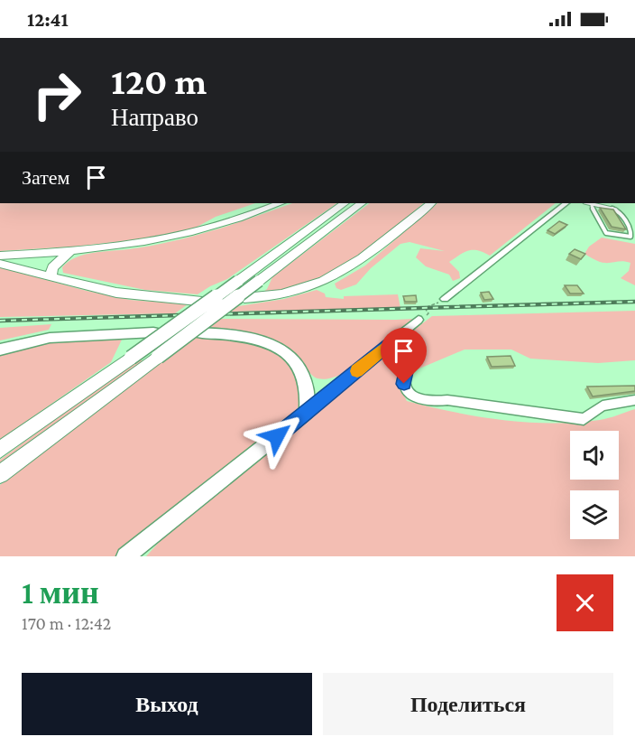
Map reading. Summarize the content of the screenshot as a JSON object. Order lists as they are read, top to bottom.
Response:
{
  "page": {
    "status": "12:41",
    "turn": ["120 m", "Направо"],
    "then": "Затем",
    "heading": ["1 мин", "170 m · 12:42"],
    "buttons": ["Выход", "Поделиться"]
  }
}
